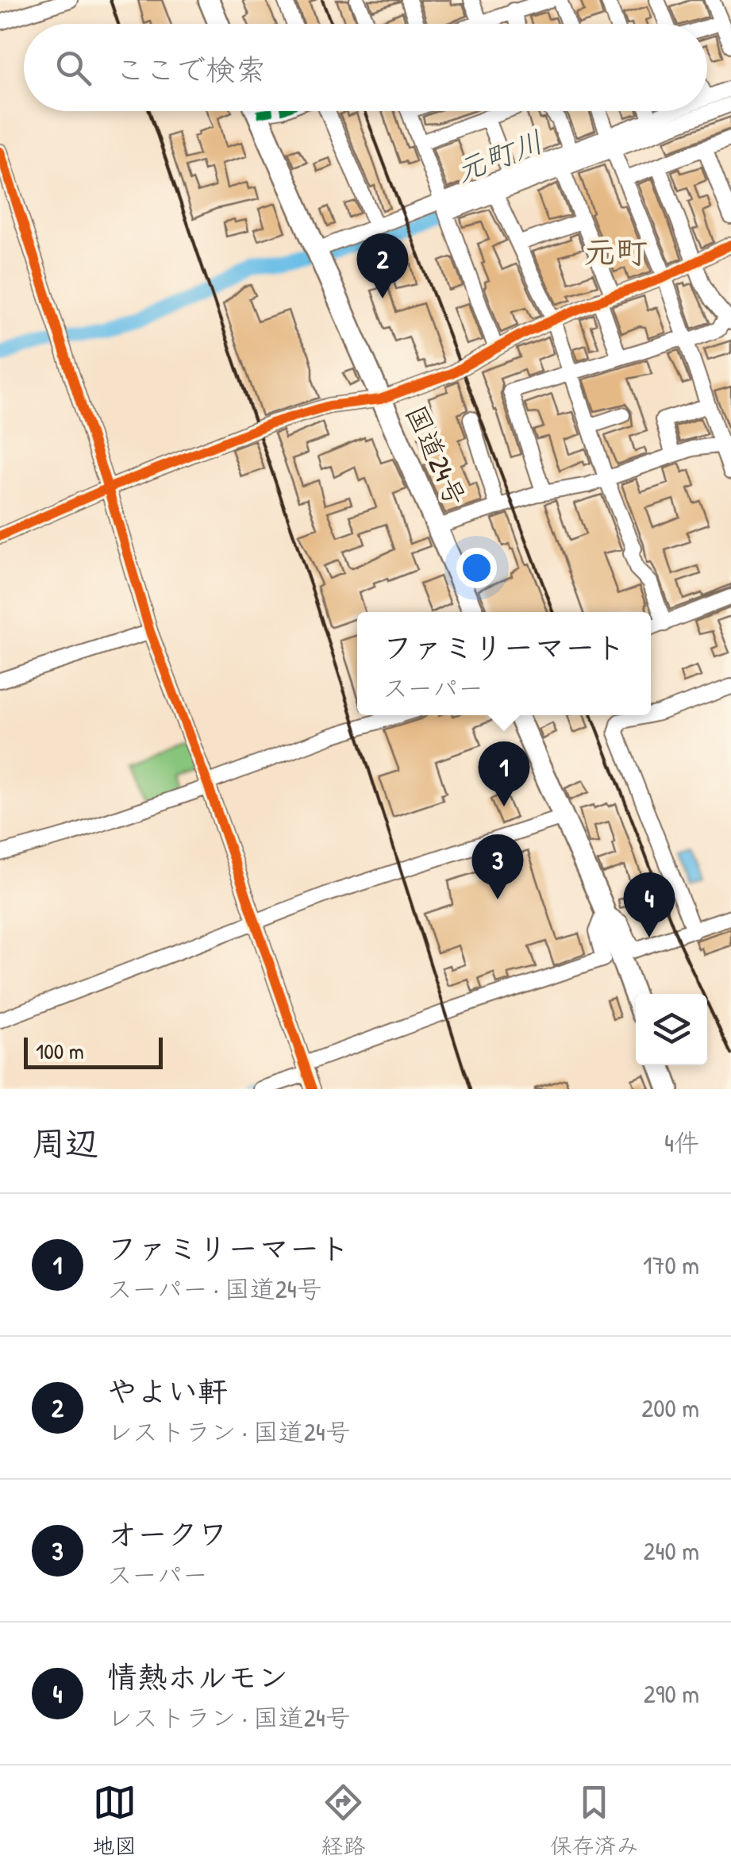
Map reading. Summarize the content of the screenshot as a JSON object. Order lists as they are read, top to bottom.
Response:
{
  "streets": {
    "highway": ["国道24号"]
  },
  "districts": ["元町"],
  "water": ["元町川"],
  "scale_bar": "100 m",
  "page": {
    "search": "ここで検索",
    "pins": [
      "2",
      "1",
      "3",
      "4"
    ],
    "popup": ["ファミリーマート", "スーパー"],
    "scale": "100 m",
    "heading": ["周辺", "4件"],
    "list": [
      {
        "mark": "1",
        "name": "ファミリーマート",
        "note": "スーパー · 国道24号",
        "value": "170 m"
      },
      {
        "mark": "2",
        "name": "やよい軒",
        "note": "レストラン · 国道24号",
        "value": "200 m"
      },
      {
        "mark": "3",
        "name": "オークワ",
        "note": "スーパー",
        "value": "240 m"
      },
      {
        "mark": "4",
        "name": "情熱ホルモン",
        "note": "レストラン · 国道24号",
        "value": "290 m"
      }
    ],
    "nav": ["地図", "経路", "保存済み"]
  }
}
